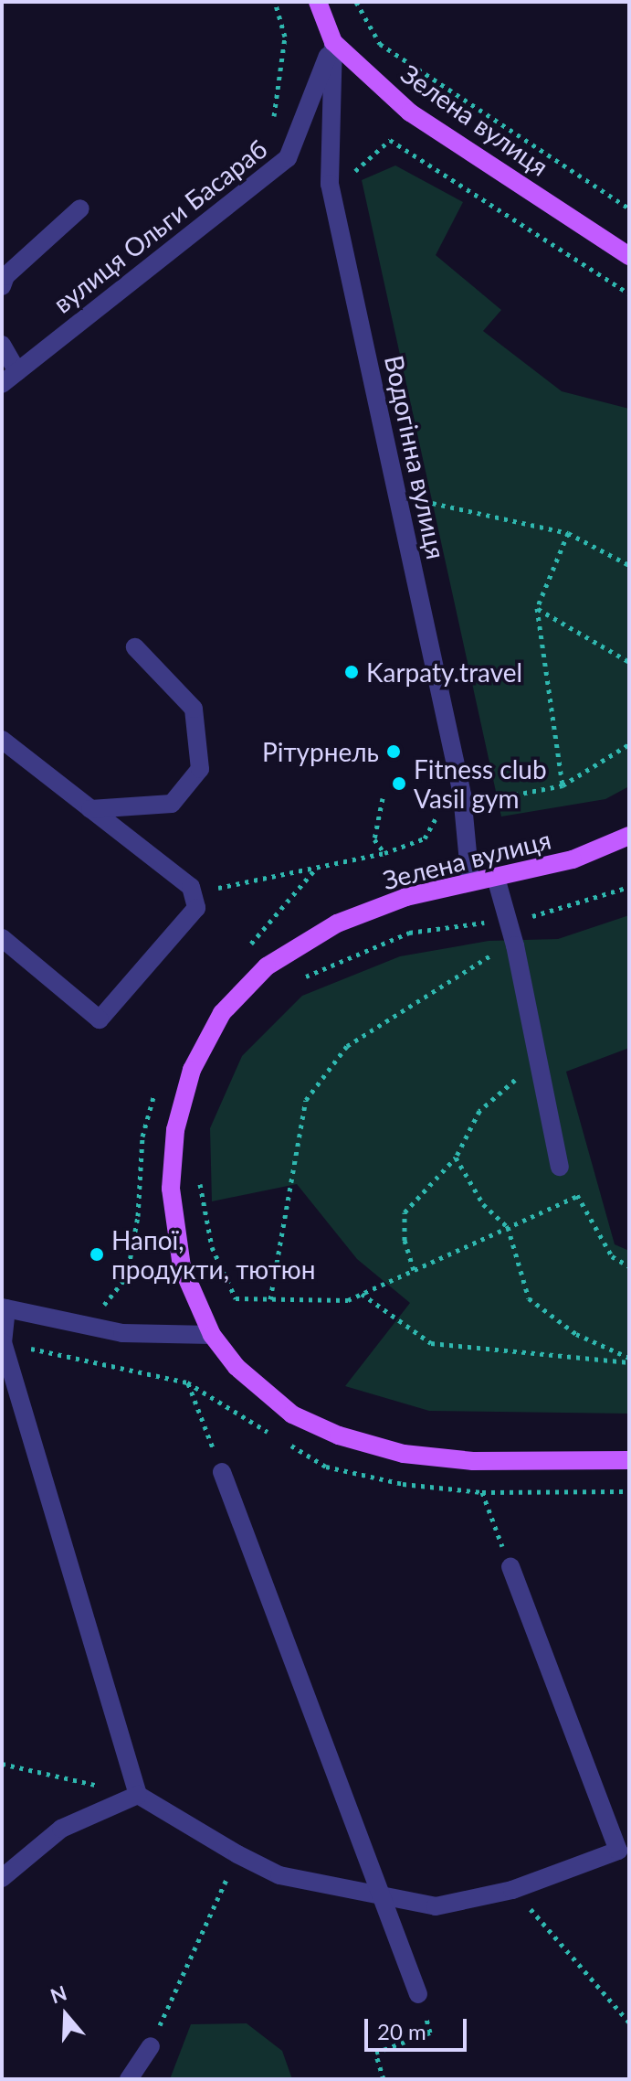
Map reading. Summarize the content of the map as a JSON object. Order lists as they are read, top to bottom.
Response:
{
  "streets": {
    "main road": ["Зелена вулиця"],
    "street": ["вулиця Ольги Басараб", "Водогінна вулиця"]
  },
  "crossings": [
    ["Зелена вулиця", "вулиця Ольги Басараб"],
    ["Зелена вулиця", "Водогінна вулиця"],
    ["вулиця Ольги Басараб", "Водогінна вулиця"]
  ],
  "places": [
    "Karpaty.travel",
    "Рітурнель",
    "Fitness club Vasil gym",
    "Напої, продукти, тютюн"
  ],
  "scale_bar": "20 m",
  "north": "top"
}
